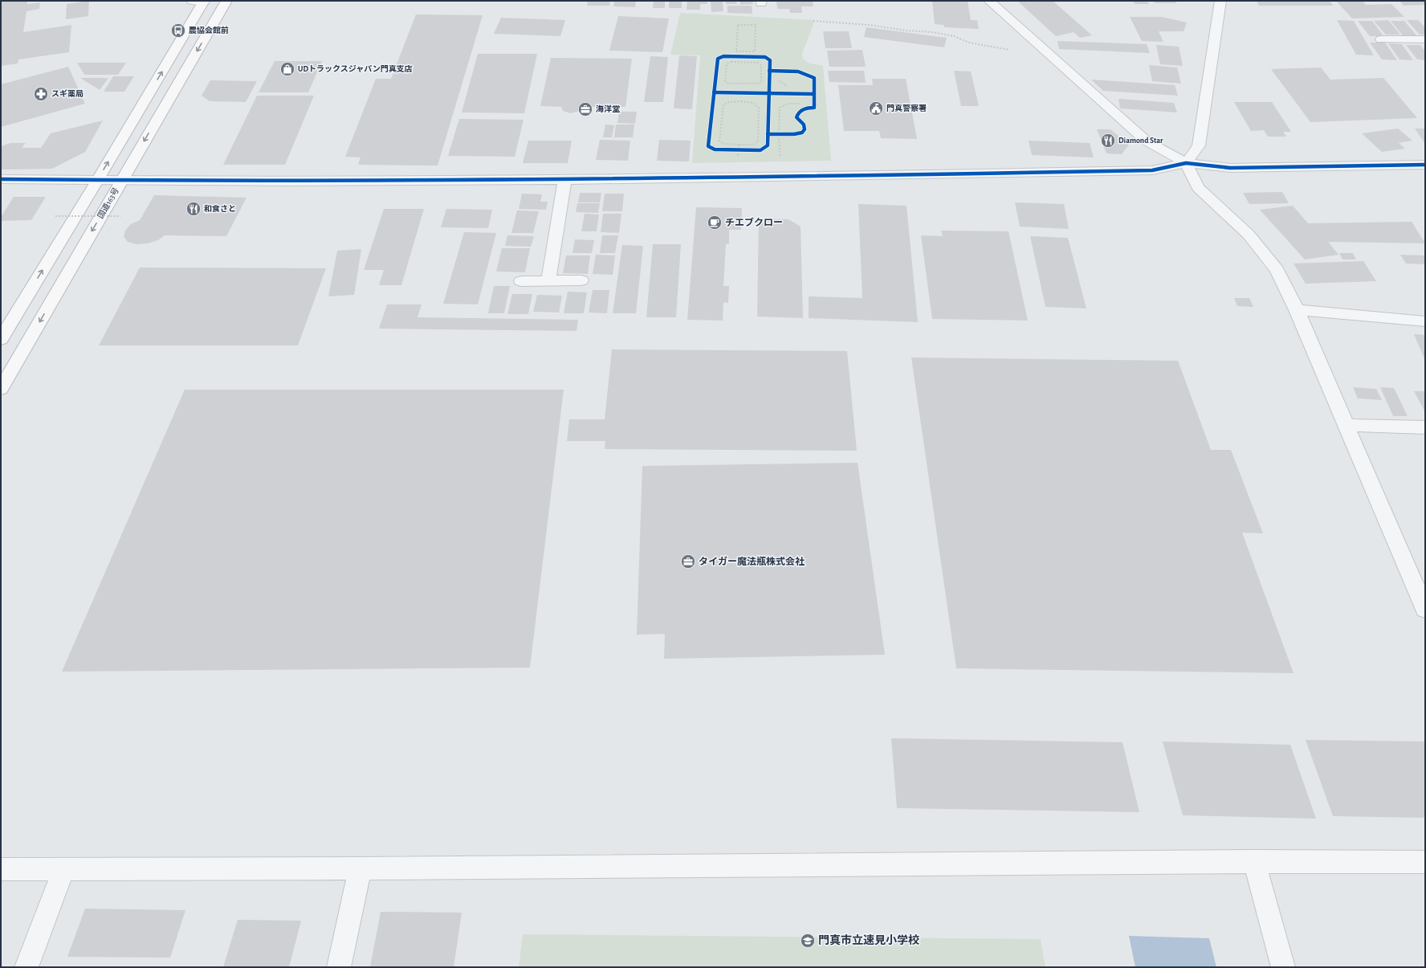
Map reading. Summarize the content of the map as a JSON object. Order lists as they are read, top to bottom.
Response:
{
  "streets": {
    "highway": ["国道163号"]
  },
  "places": {
    "bus stop": ["農協会館前"],
    "shop": ["UDトラックスジャパン門真支店"],
    "pharmacy": ["スギ薬局"],
    "public building": ["門真警察署"],
    "office": ["海洋堂", "タイガー魔法瓶株式会社"],
    "restaurant": ["Diamond Star", "和食さと"],
    "cafe": ["チエブクロー"],
    "school or university": ["門真市立速見小学校"]
  }
}
